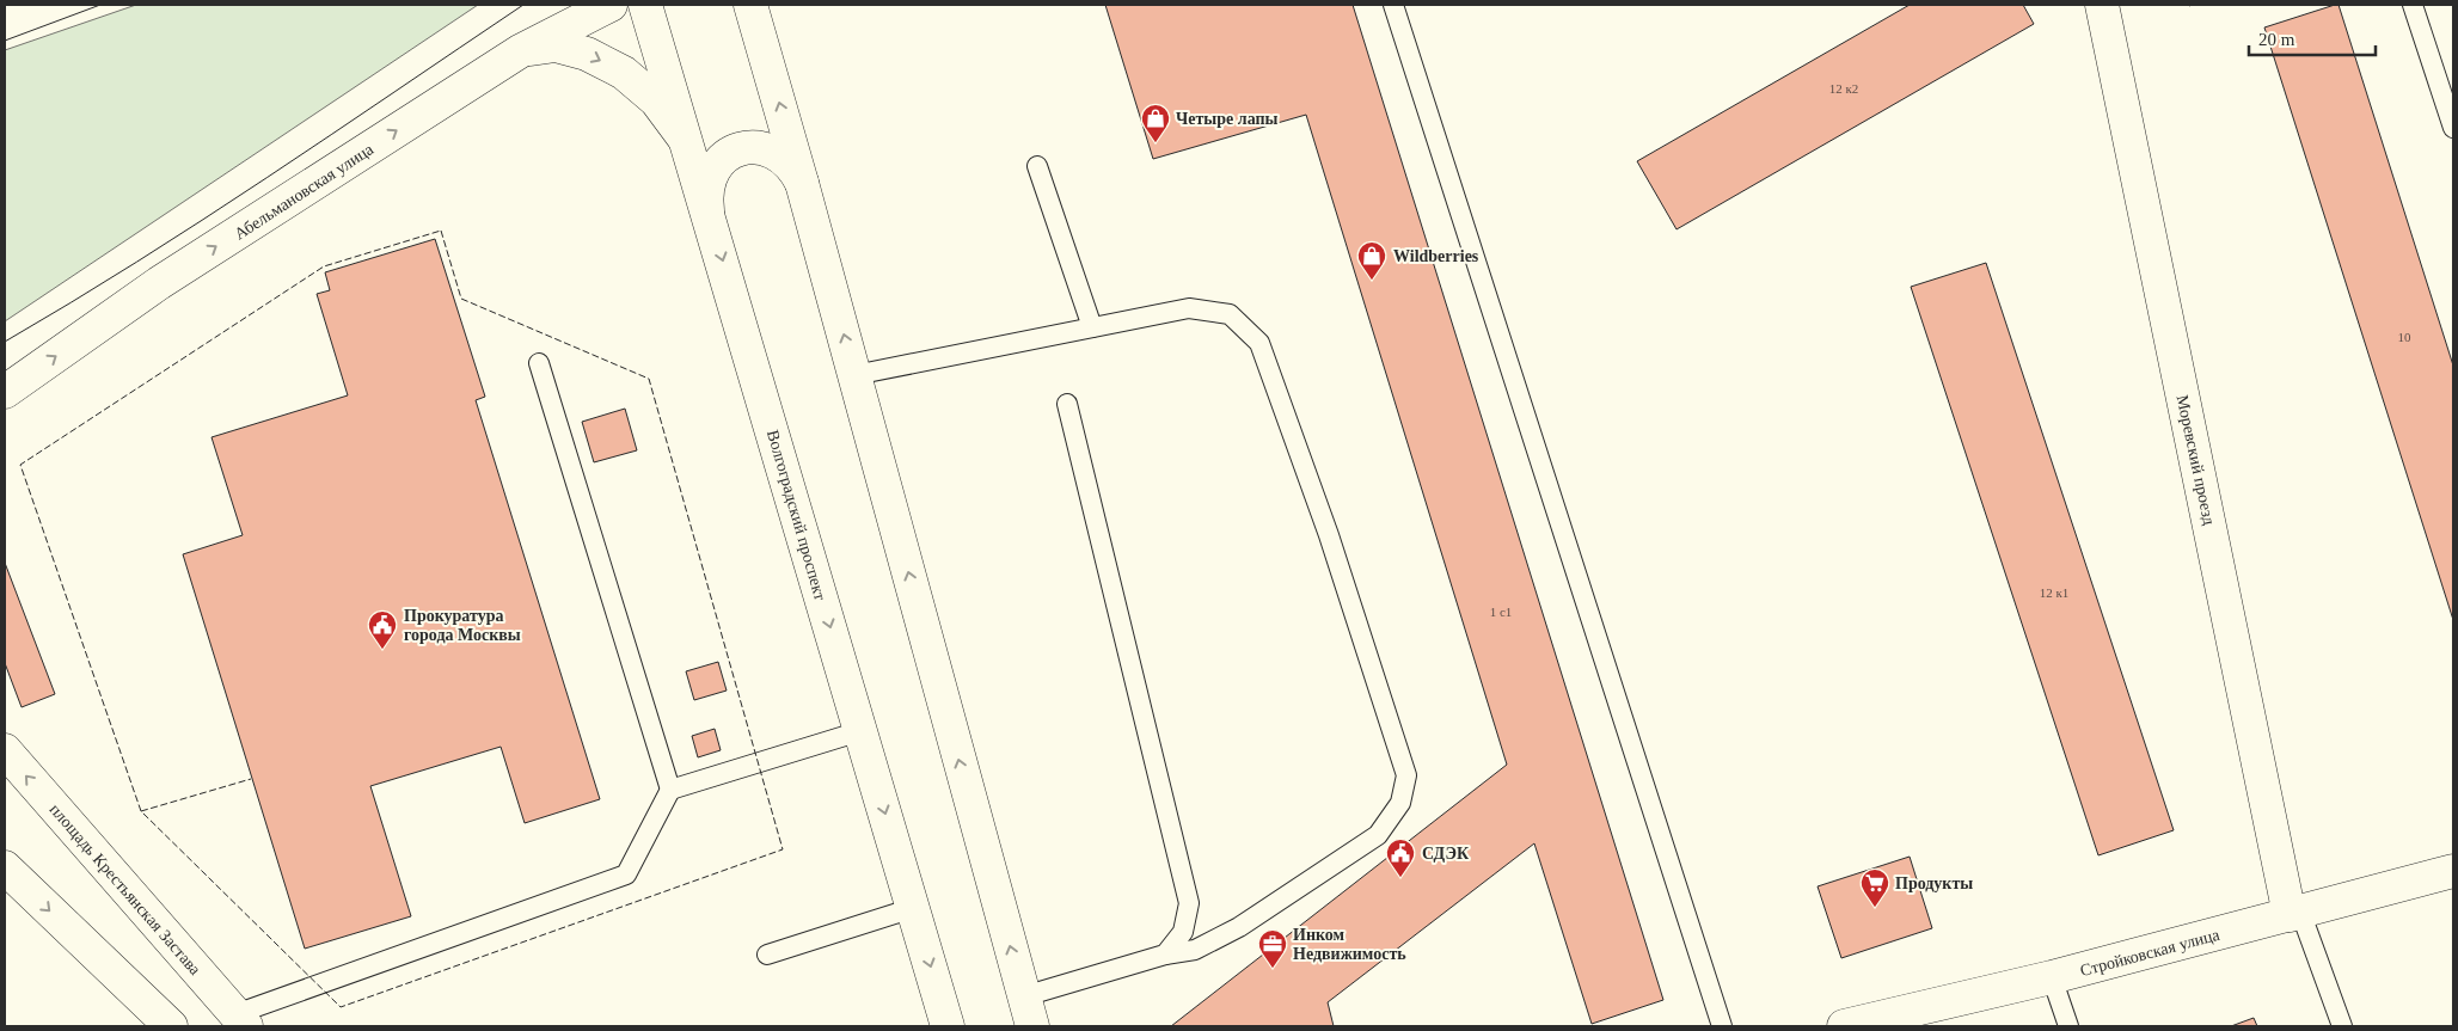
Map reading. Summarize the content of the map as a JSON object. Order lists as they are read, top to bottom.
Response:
{
  "streets": {
    "main road": [
      "Абельмановская улица",
      "Моревский проезд",
      "Волгоградский проспект",
      "площадь Крестьянская Застава",
      "Стройковская улица"
    ]
  },
  "crossings": [
    ["Моревский проезд", "Стройковская улица"]
  ],
  "one_way": ["Абельмановская улица"],
  "places": {
    "shop": ["Четыре лапы", "Wildberries"],
    "public building": ["Прокуратура города Москвы", "СДЭК"],
    "supermarket": ["Продукты"],
    "office": ["Инком Недвижимость"]
  },
  "house_numbers": [
    "12 к2",
    "10",
    "12 к1",
    "1 с1"
  ],
  "scale_bar": "20 m"
}
